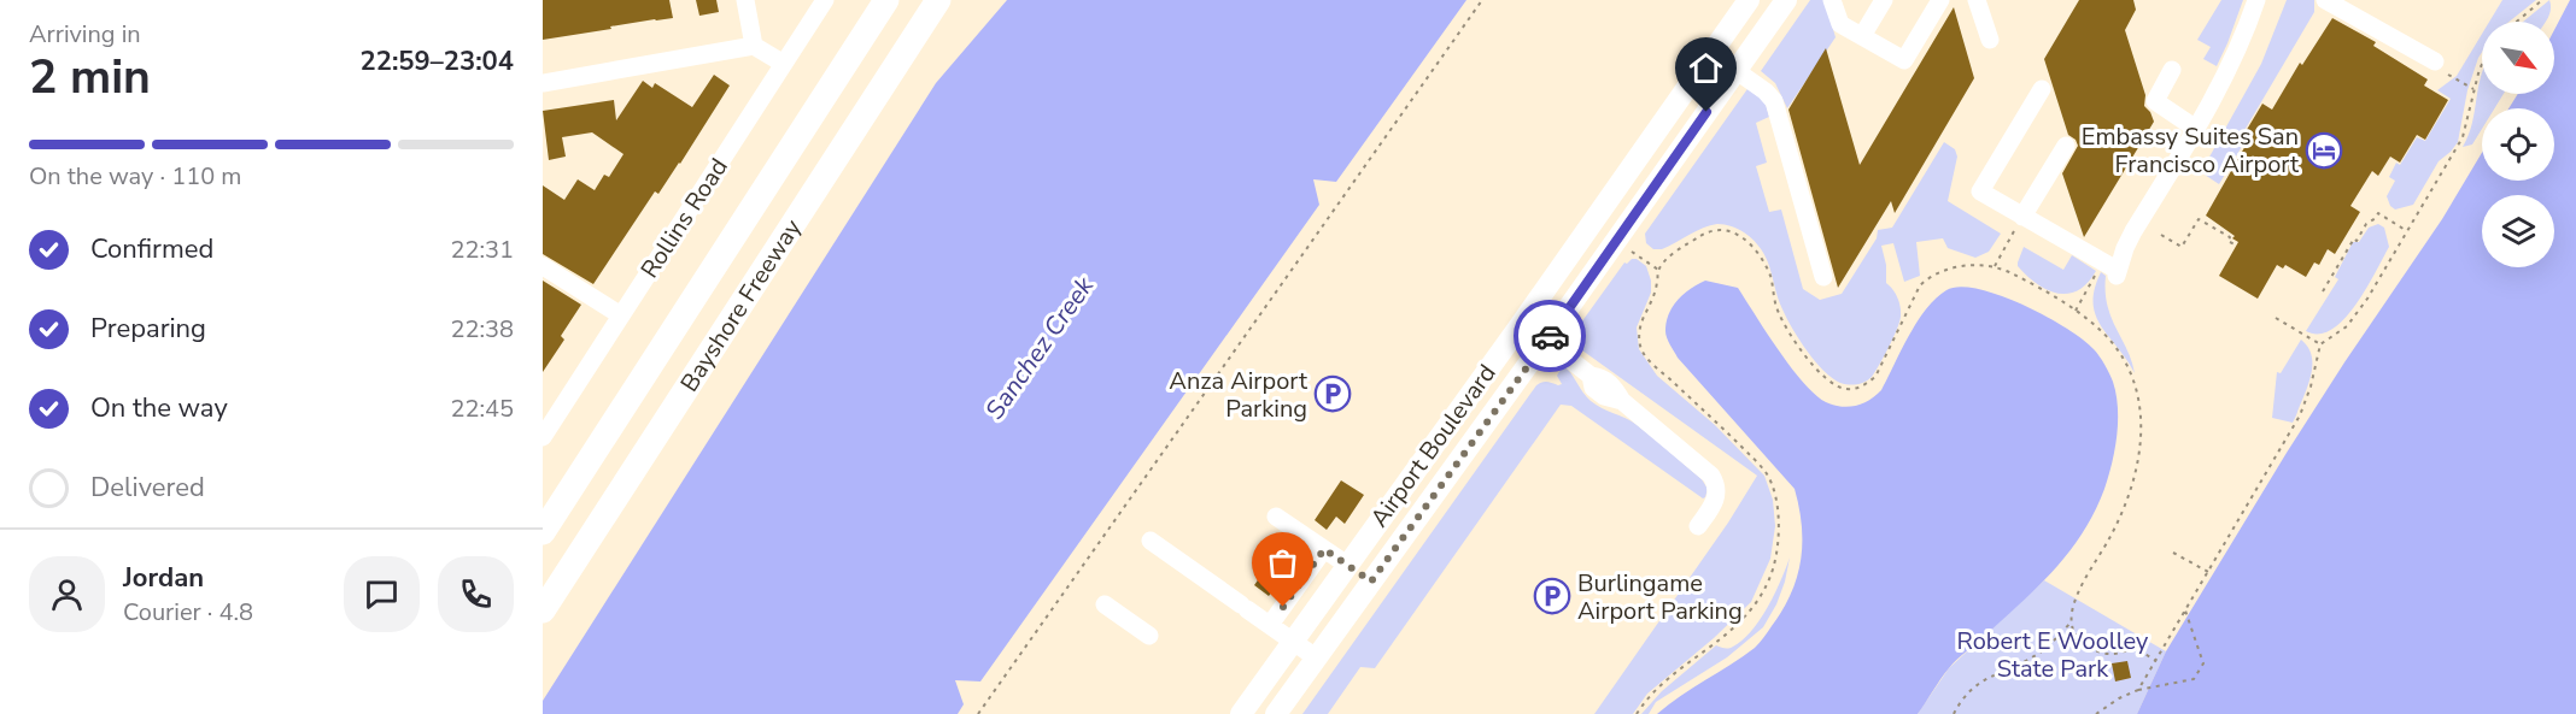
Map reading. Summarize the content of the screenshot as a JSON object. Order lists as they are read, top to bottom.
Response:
{
  "streets": {
    "highway": ["Bayshore Freeway"],
    "main road": ["Airport Boulevard"],
    "street": ["Rollins Road"]
  },
  "water": ["Sanchez Creek"],
  "parks": ["Robert E Woolley State Park"],
  "places": {
    "hotel": ["Embassy Suites San Francisco Airport"],
    "parking": ["Anza Airport Parking", "Burlingame Airport Parking"]
  },
  "north": "bottom right",
  "page": {
    "heading": ["2 min", "Arriving in", "22:59–23:04"],
    "panel": ["Jordan", "Courier · 4.8"],
    "bar": "On the way · 110 m",
    "list": [
      ["Confirmed", "22:31"],
      ["Preparing", "22:38"],
      ["On the way", "22:45"],
      "Delivered"
    ]
  }
}
